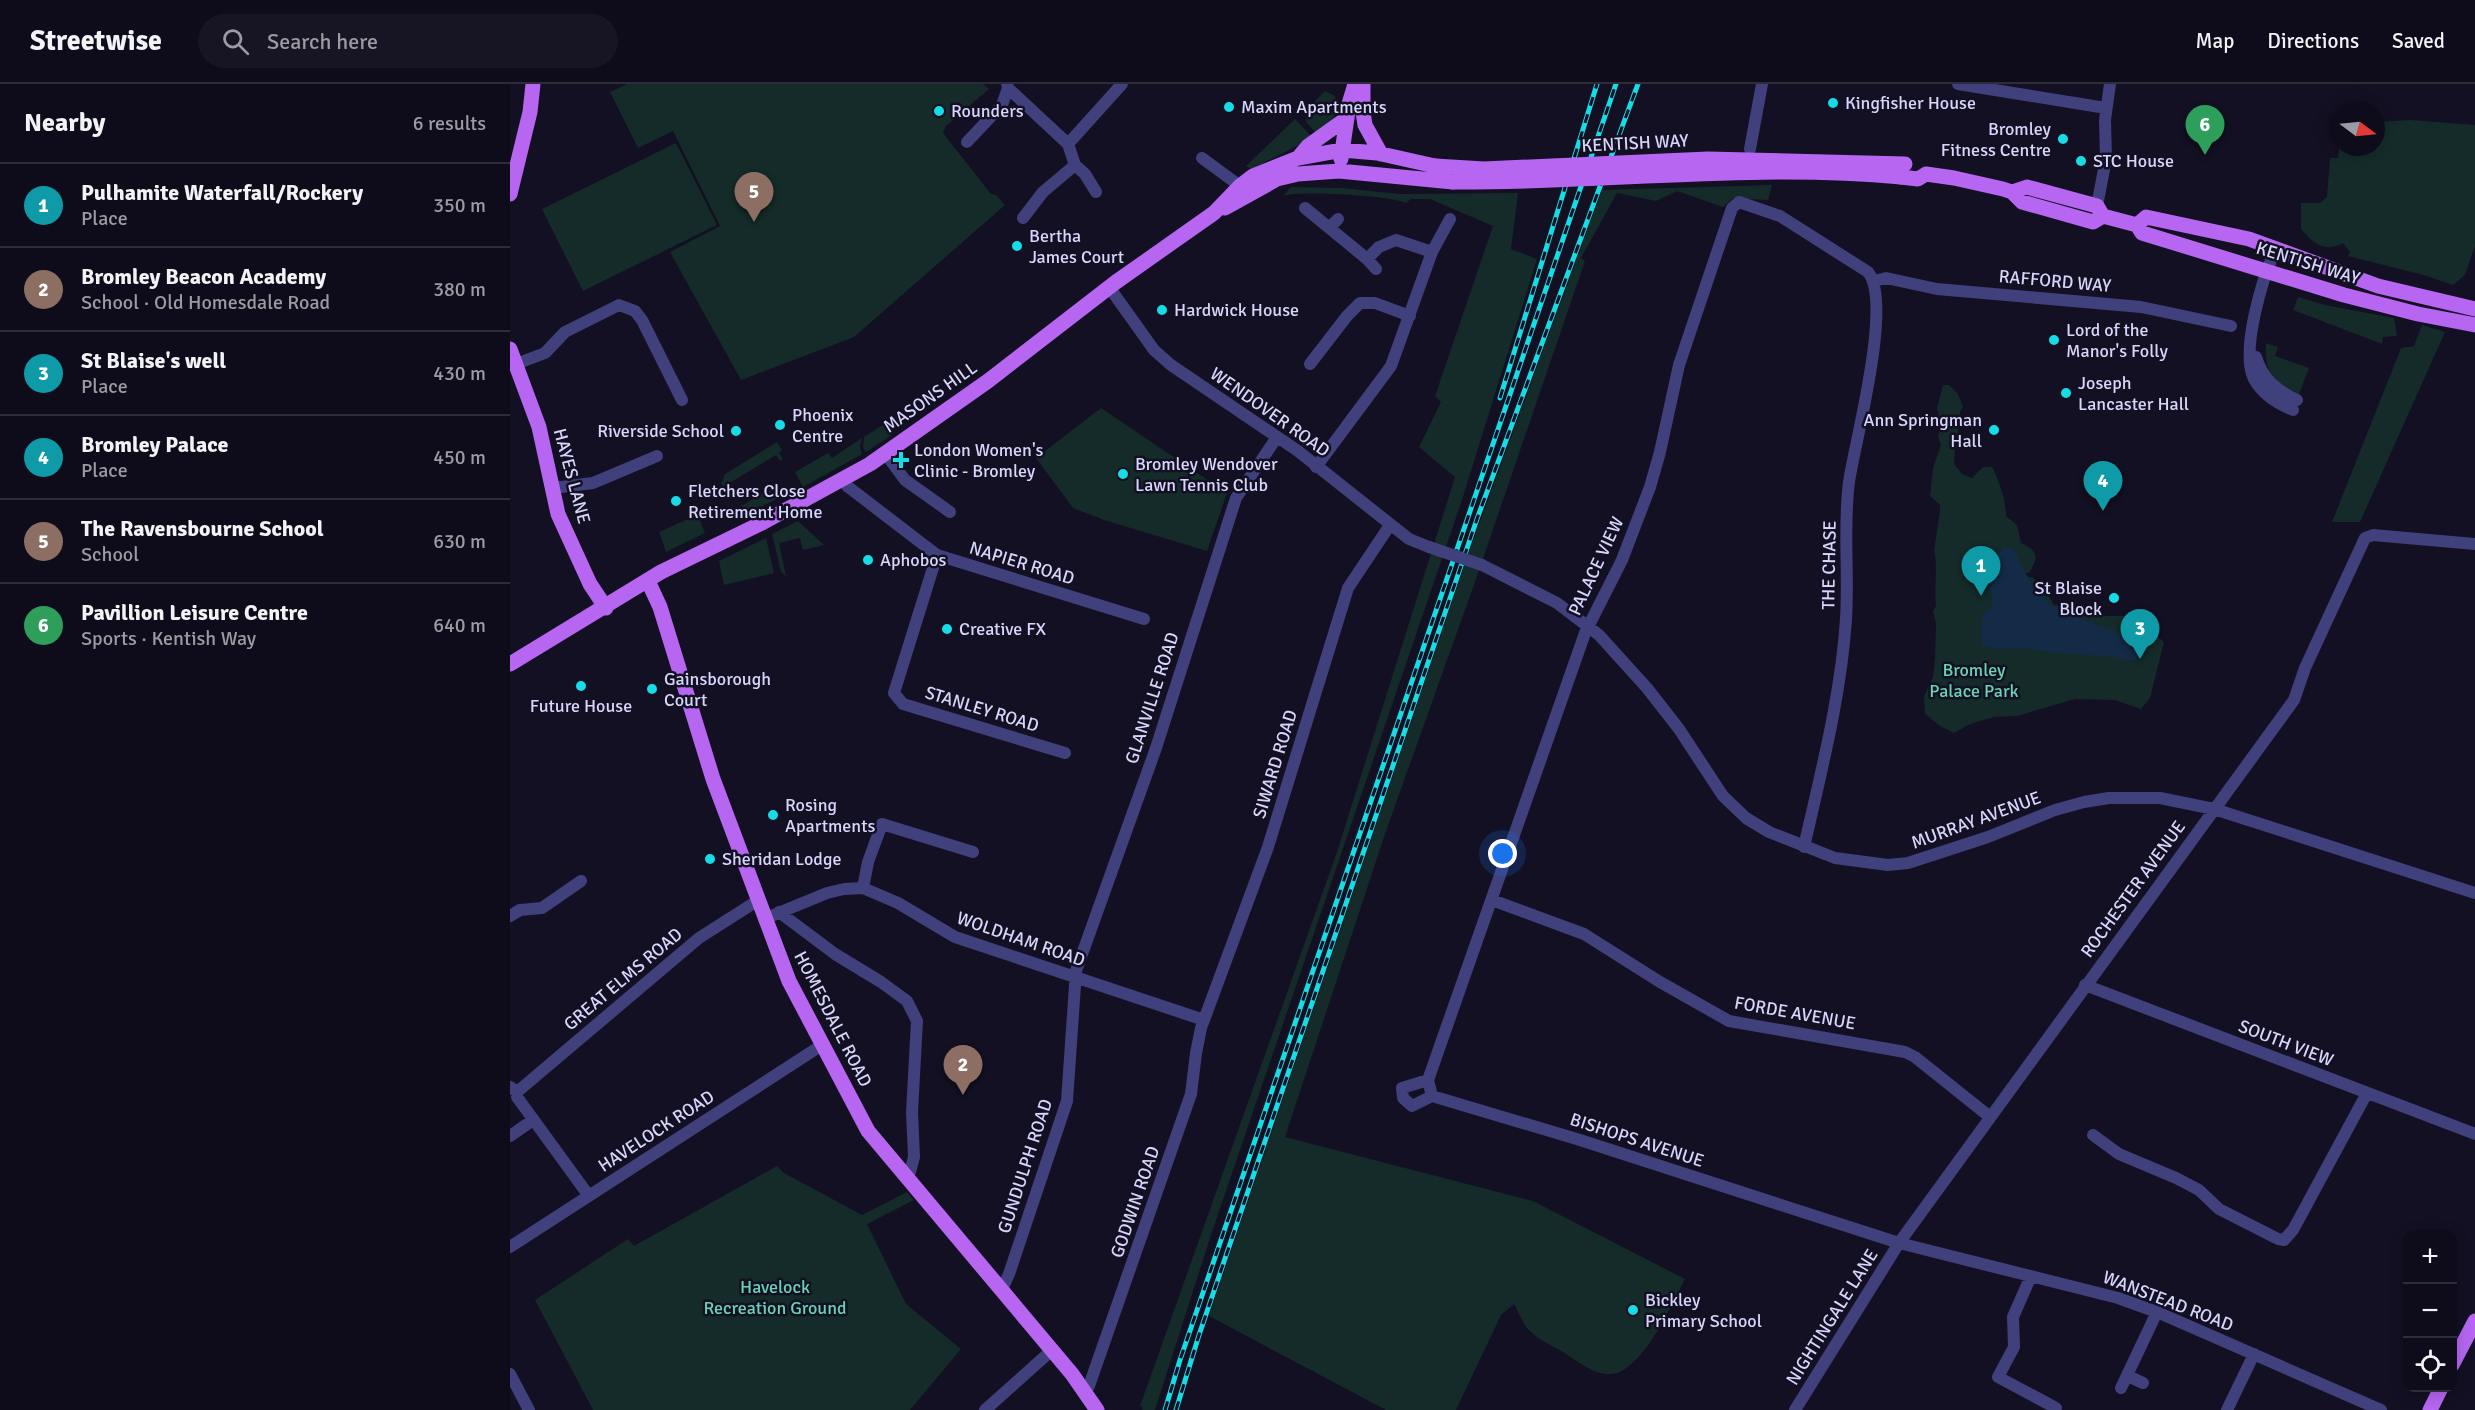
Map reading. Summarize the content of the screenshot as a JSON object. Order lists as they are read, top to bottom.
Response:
{
  "streets": {
    "main road": [
      "KENTISH WAY",
      "MASONS HILL",
      "HAYES LANE",
      "HOMESDALE ROAD"
    ],
    "street": [
      "RAFFORD WAY",
      "WENDOVER ROAD",
      "NAPIER ROAD",
      "THE CHASE",
      "PALACE VIEW",
      "GLANVILLE ROAD",
      "STANLEY ROAD",
      "SIWARD ROAD",
      "MURRAY AVENUE",
      "ROCHESTER AVENUE",
      "WOLDHAM ROAD",
      "GREAT ELMS ROAD",
      "FORDE AVENUE",
      "SOUTH VIEW",
      "HAVELOCK ROAD",
      "BISHOPS AVENUE",
      "GUNDULPH ROAD",
      "GODWIN ROAD",
      "WANSTEAD ROAD",
      "NIGHTINGALE LANE"
    ]
  },
  "crossings": [
    ["KENTISH WAY", "MASONS HILL"],
    ["RAFFORD WAY", "THE CHASE"],
    ["RAFFORD WAY", "PALACE VIEW"],
    ["MASONS HILL", "WENDOVER ROAD"],
    ["MASONS HILL", "HAYES LANE"],
    ["MASONS HILL", "NAPIER ROAD"],
    ["MASONS HILL", "HOMESDALE ROAD"],
    ["WENDOVER ROAD", "GLANVILLE ROAD"],
    ["WENDOVER ROAD", "SIWARD ROAD"],
    ["WENDOVER ROAD", "MURRAY AVENUE"],
    ["NAPIER ROAD", "STANLEY ROAD"],
    ["THE CHASE", "PALACE VIEW"],
    ["THE CHASE", "MURRAY AVENUE"],
    ["PALACE VIEW", "MURRAY AVENUE"],
    ["PALACE VIEW", "FORDE AVENUE"],
    ["PALACE VIEW", "BISHOPS AVENUE"],
    ["GLANVILLE ROAD", "WOLDHAM ROAD"],
    ["GLANVILLE ROAD", "GUNDULPH ROAD"],
    ["SIWARD ROAD", "WOLDHAM ROAD"],
    ["SIWARD ROAD", "GODWIN ROAD"],
    ["MURRAY AVENUE", "ROCHESTER AVENUE"],
    ["ROCHESTER AVENUE", "FORDE AVENUE"],
    ["ROCHESTER AVENUE", "SOUTH VIEW"],
    ["ROCHESTER AVENUE", "BISHOPS AVENUE"],
    ["ROCHESTER AVENUE", "WANSTEAD ROAD"],
    ["ROCHESTER AVENUE", "NIGHTINGALE LANE"],
    ["WOLDHAM ROAD", "HOMESDALE ROAD"],
    ["WOLDHAM ROAD", "GUNDULPH ROAD"],
    ["WOLDHAM ROAD", "GODWIN ROAD"],
    ["GREAT ELMS ROAD", "HOMESDALE ROAD"],
    ["HOMESDALE ROAD", "HAVELOCK ROAD"],
    ["HOMESDALE ROAD", "GUNDULPH ROAD"],
    ["HOMESDALE ROAD", "GODWIN ROAD"],
    ["BISHOPS AVENUE", "WANSTEAD ROAD"],
    ["BISHOPS AVENUE", "NIGHTINGALE LANE"],
    ["WANSTEAD ROAD", "NIGHTINGALE LANE"]
  ],
  "parks": ["Bromley Palace Park", "Havelock Recreation Ground"],
  "places": {
    "other": [
      "Kingfisher House",
      "Maxim Apartments",
      "Rounders",
      "Bromley Fitness Centre",
      "STC House",
      "Bertha James Court",
      "Hardwick House",
      "Lord of the Manor's Folly",
      "Joseph Lancaster Hall",
      "Phoenix Centre",
      "Ann Springman Hall",
      "Riverside School",
      "Bromley Wendover Lawn Tennis Club",
      "Fletchers Close Retirement Home",
      "Aphobos",
      "St Blaise Block",
      "Creative FX",
      "Future House",
      "Gainsborough Court",
      "Rosing Apartments",
      "Sheridan Lodge",
      "Bickley Primary School"
    ],
    "health": ["London Women's Clinic - Bromley"]
  },
  "north": "right",
  "page": {
    "header": "Streetwise",
    "search": "Search here",
    "nav": ["Map", "Directions", "Saved"],
    "heading": ["Nearby", "6 results"],
    "pins": [
      "6",
      "5",
      "4",
      "1",
      "3",
      "2"
    ],
    "list": [
      {
        "mark": "1",
        "name": "Pulhamite Waterfall/Rockery",
        "note": "Place",
        "value": "350 m"
      },
      {
        "mark": "2",
        "name": "Bromley Beacon Academy",
        "note": "School · Old Homesdale Road",
        "value": "380 m"
      },
      {
        "mark": "3",
        "name": "St Blaise's well",
        "note": "Place",
        "value": "430 m"
      },
      {
        "mark": "4",
        "name": "Bromley Palace",
        "note": "Place",
        "value": "450 m"
      },
      {
        "mark": "5",
        "name": "The Ravensbourne School",
        "note": "School",
        "value": "630 m"
      },
      {
        "mark": "6",
        "name": "Pavillion Leisure Centre",
        "note": "Sports · Kentish Way",
        "value": "640 m"
      }
    ],
    "map_buttons": ["+", "−"]
  }
}
